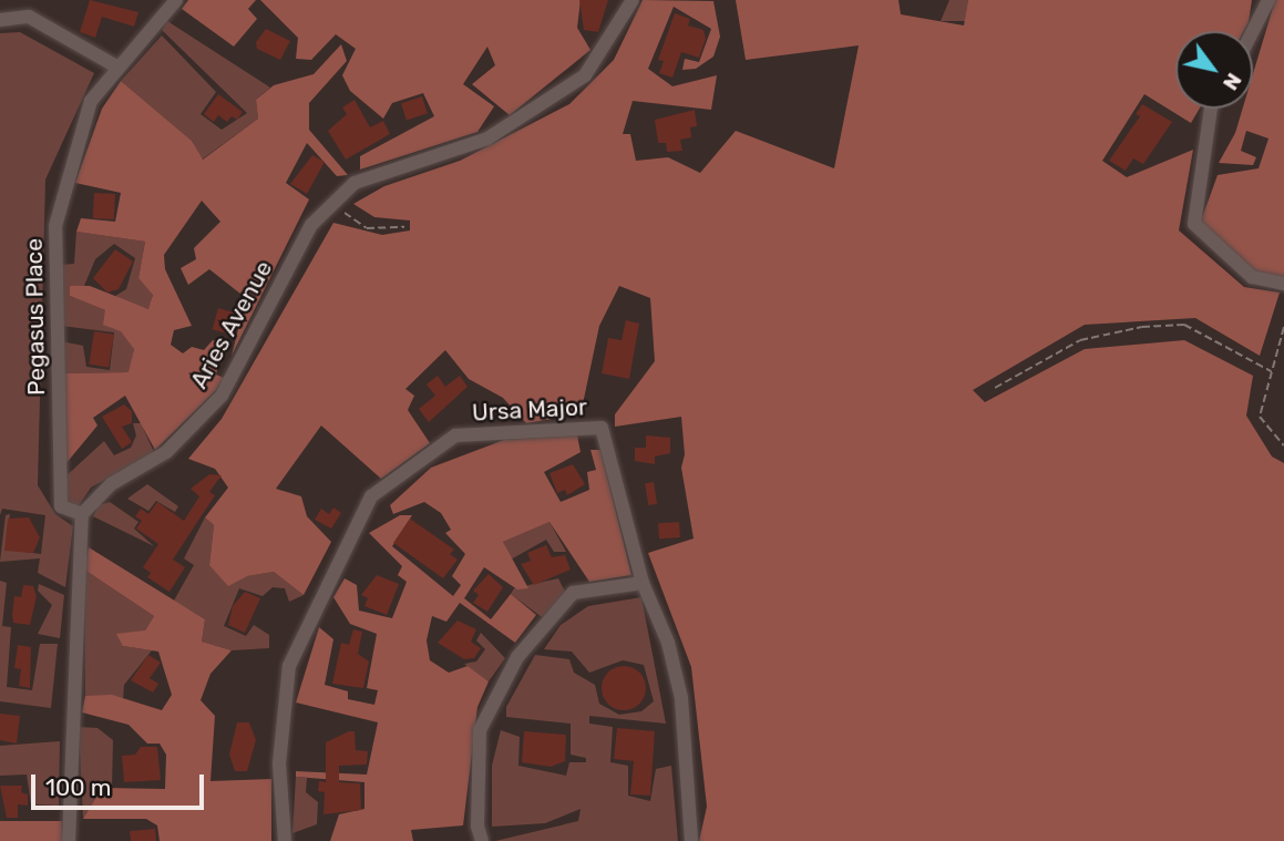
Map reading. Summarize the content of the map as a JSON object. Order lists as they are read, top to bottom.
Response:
{
  "streets": {
    "street": ["Pegasus Place", "Aries Avenue", "Ursa Major"]
  },
  "crossings": [
    ["Pegasus Place", "Aries Avenue"]
  ],
  "scale_bar": "100 m",
  "north": "bottom right"
}
